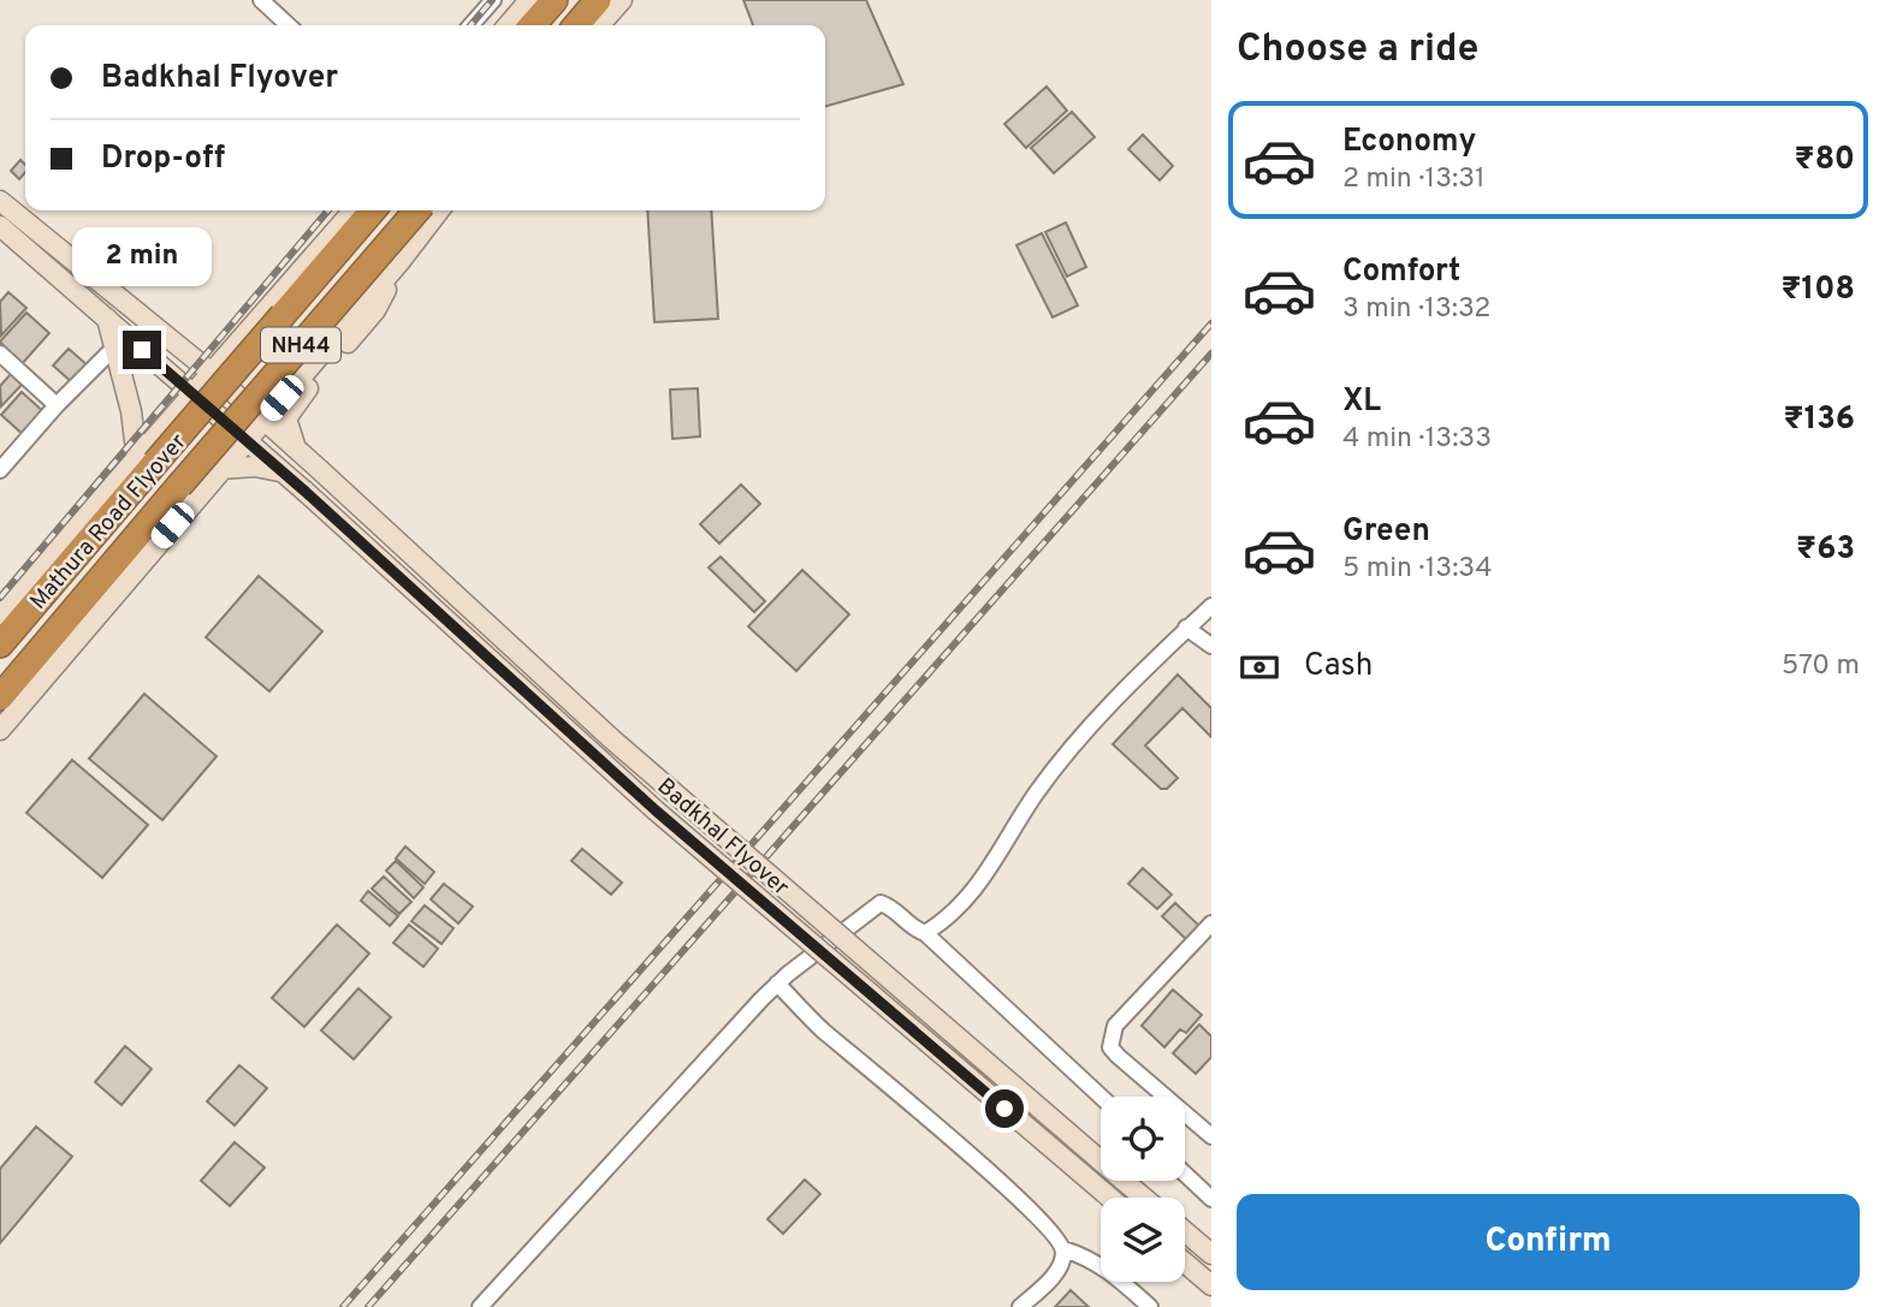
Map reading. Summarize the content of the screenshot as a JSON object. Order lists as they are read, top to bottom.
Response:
{
  "streets": {
    "highway": ["NH44", "Mathura Road Flyover"],
    "main road": ["Badkhal Flyover"]
  },
  "page": {
    "heading": "Choose a ride",
    "banner": ["Badkhal Flyover", "Drop-off"],
    "list": [
      {
        "name": "Economy",
        "note": "2 min · 13:31",
        "value": "₹80"
      },
      {
        "name": "Comfort",
        "note": "3 min · 13:32",
        "value": "₹108"
      },
      {
        "name": "XL",
        "note": "4 min · 13:33",
        "value": "₹136"
      },
      {
        "name": "Green",
        "note": "5 min · 13:34",
        "value": "₹63"
      }
    ],
    "bubble": "2 min",
    "pay": ["Cash", "570 m"],
    "buttons": "Confirm"
  }
}
